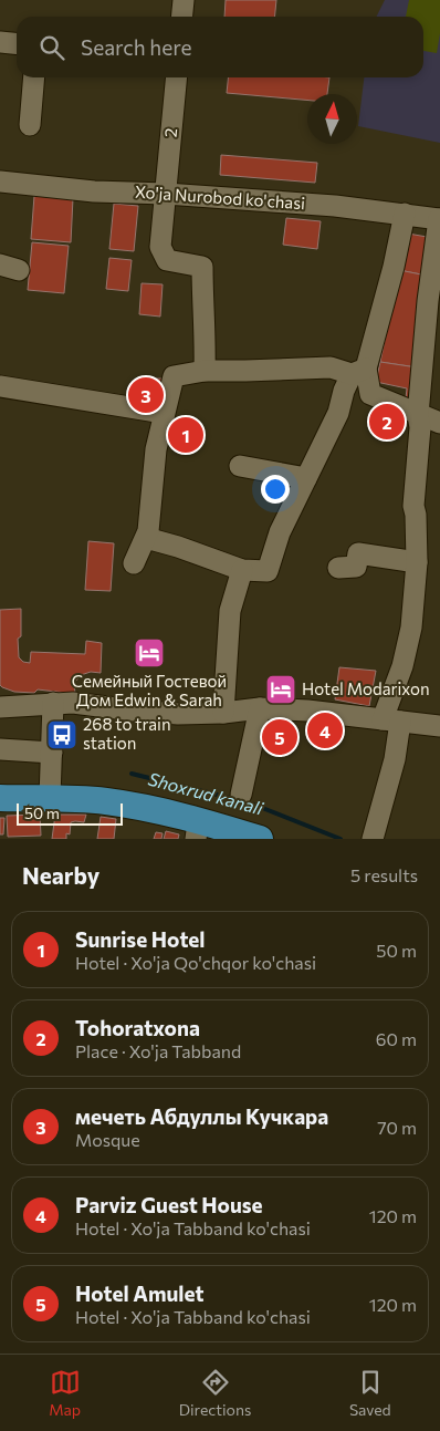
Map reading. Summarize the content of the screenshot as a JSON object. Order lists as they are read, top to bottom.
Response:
{
  "streets": {
    "street": ["2", "Xo'ja Nurobod ko'chasi"]
  },
  "crossings": [
    ["2", "Xo'ja Nurobod ko'chasi"]
  ],
  "water": ["Shoxrud kanali"],
  "places": {
    "hotel": ["Семейный Гостевой Дом Edwin & Sarah", "Hotel Modarixon"],
    "bus stop": ["268 to train station"]
  },
  "scale_bar": "50 m",
  "north": "top",
  "page": {
    "search": "Search here",
    "pins": [
      "3",
      "2",
      "1",
      "4",
      "5"
    ],
    "scale": "50 m",
    "heading": ["Nearby", "5 results"],
    "list": [
      {
        "mark": "1",
        "name": "Sunrise Hotel",
        "note": "Hotel · Xo'ja Qo'chqor ko'chasi",
        "value": "50 m"
      },
      {
        "mark": "2",
        "name": "Tohoratxona",
        "note": "Place · Xo'ja Tabband",
        "value": "60 m"
      },
      {
        "mark": "3",
        "name": "мечеть Абдуллы Кучкара",
        "note": "Mosque",
        "value": "70 m"
      },
      {
        "mark": "4",
        "name": "Parviz Guest House",
        "note": "Hotel · Xo'ja Tabband ko'chasi",
        "value": "120 m"
      },
      {
        "mark": "5",
        "name": "Hotel Amulet",
        "note": "Hotel · Xo'ja Tabband ko'chasi",
        "value": "120 m"
      }
    ],
    "nav": ["Map", "Directions", "Saved"]
  }
}
